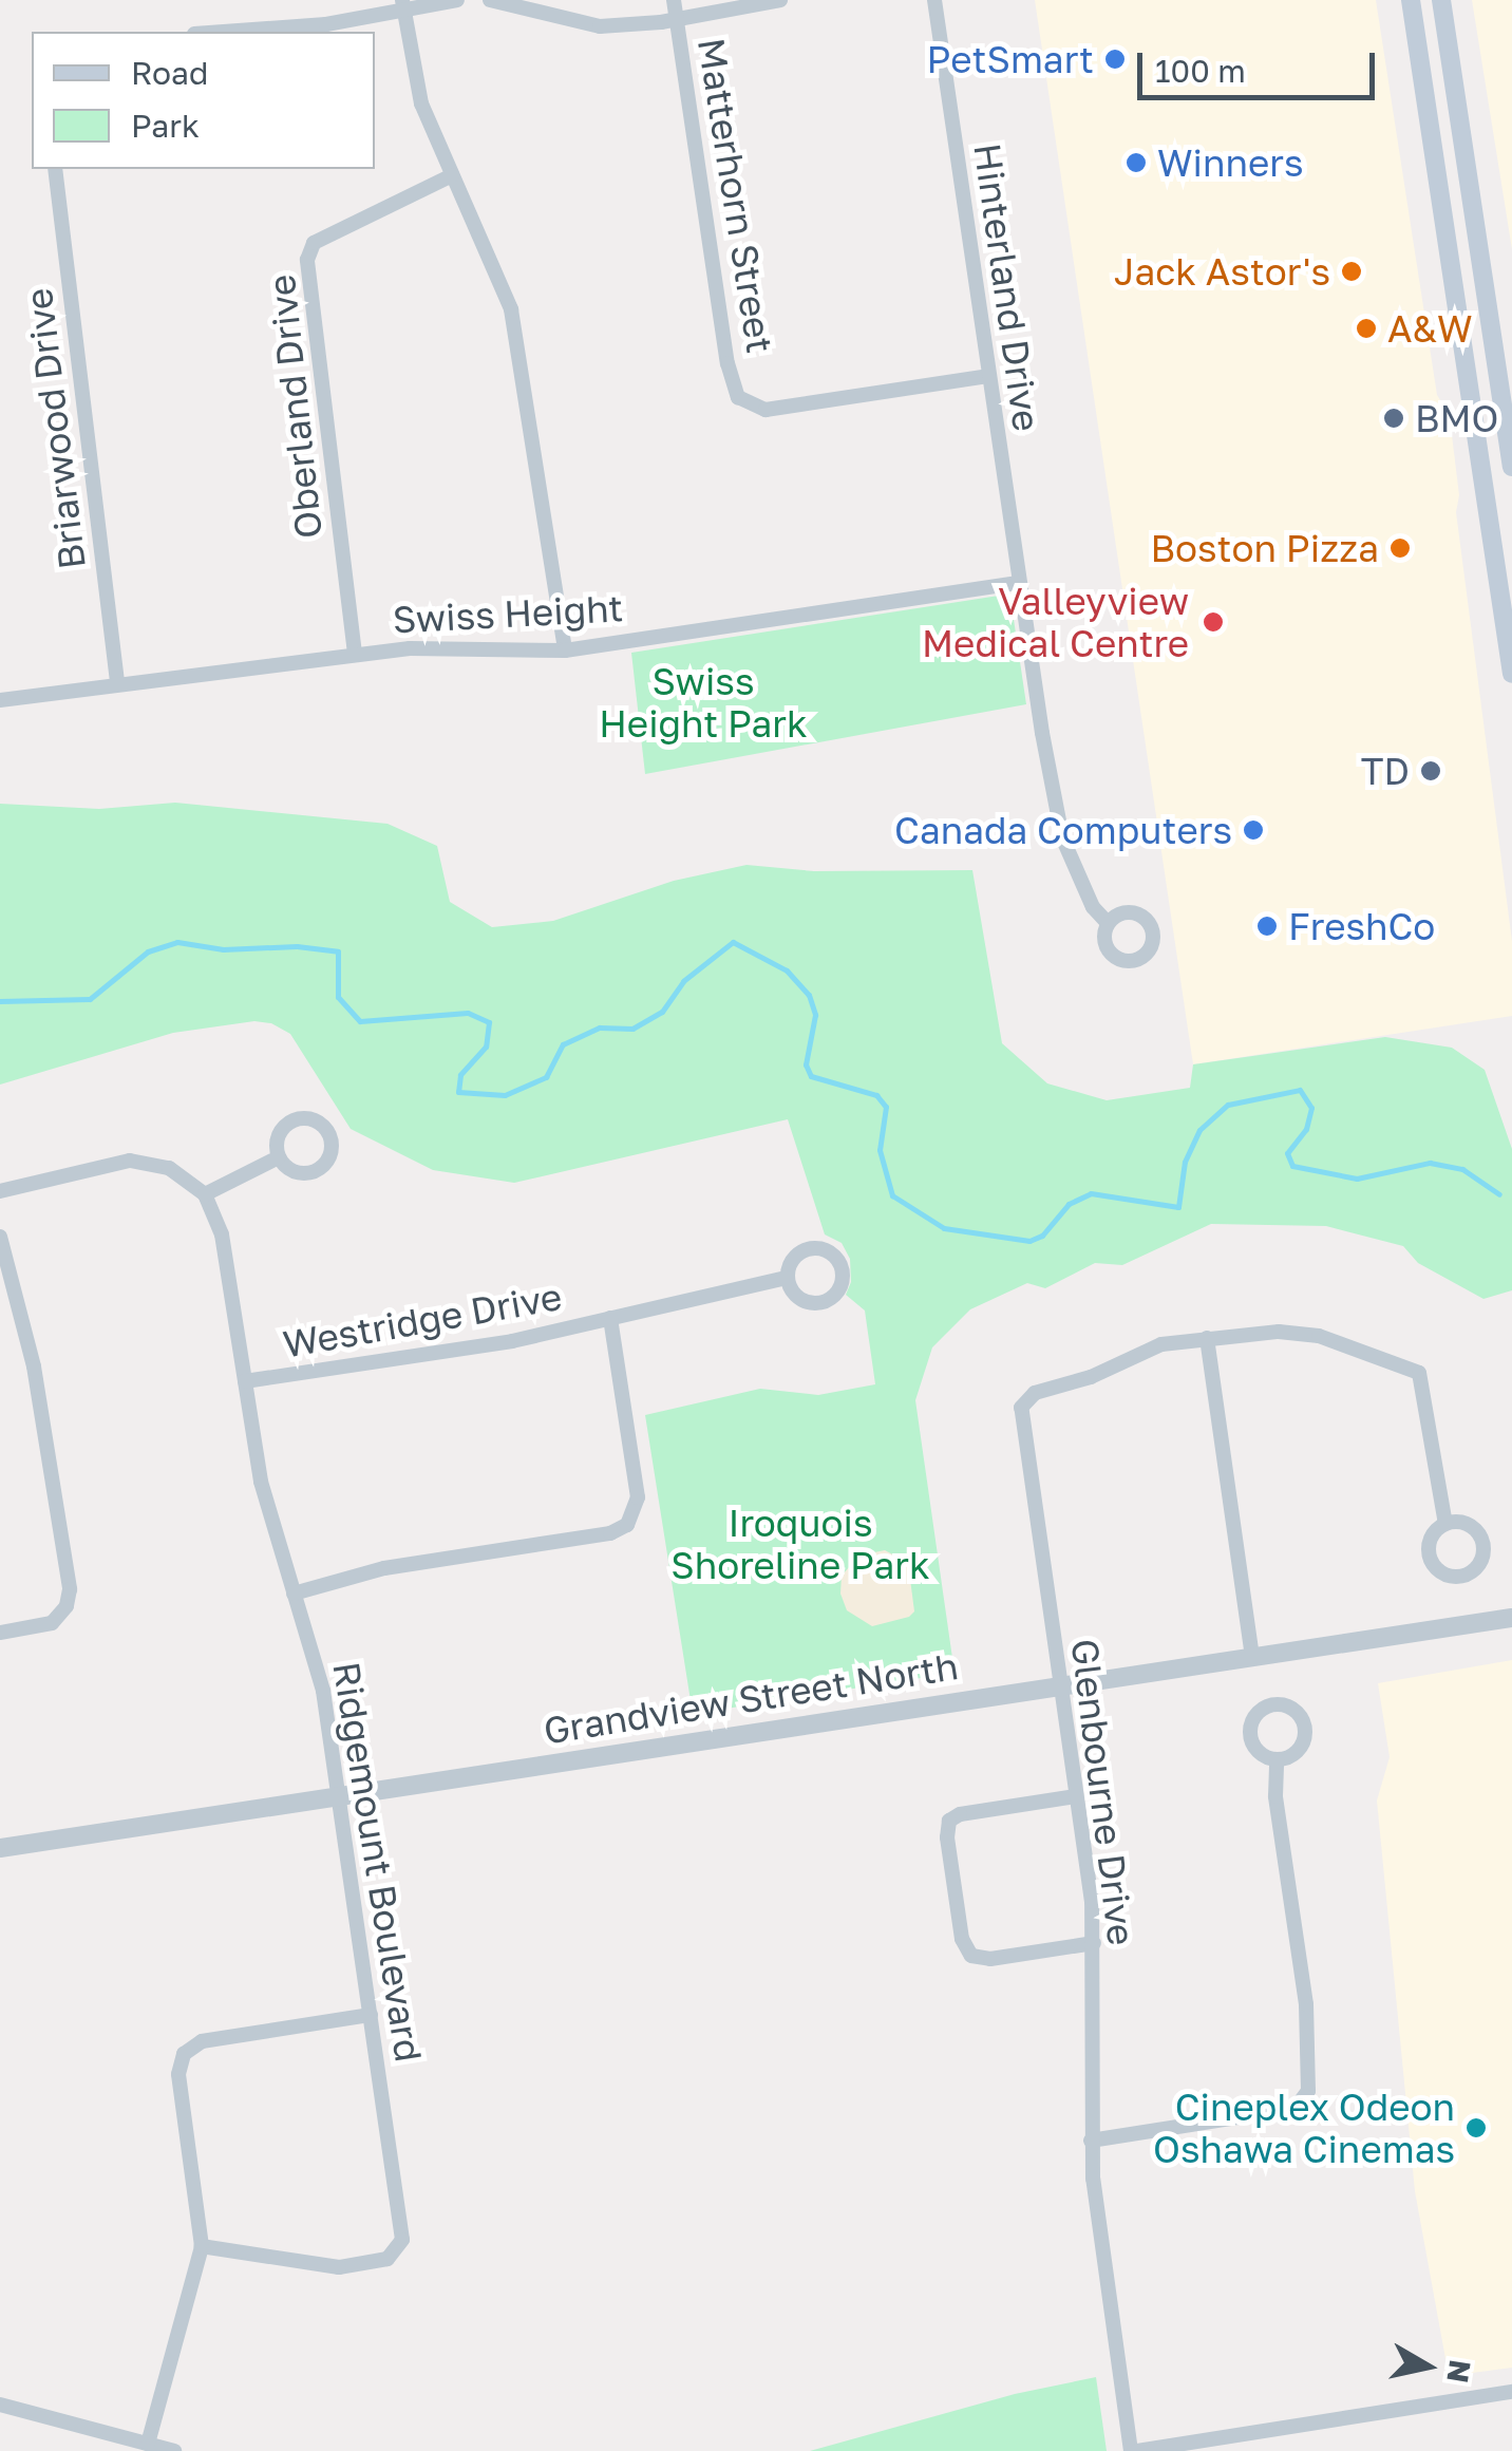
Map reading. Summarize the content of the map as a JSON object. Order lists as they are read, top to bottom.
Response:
{
  "streets": {
    "street": [
      "Matterhorn Street",
      "Hinterland Drive",
      "Oberland Drive",
      "Briarwood Drive",
      "Swiss Height",
      "Westridge Drive",
      "Grandview Street North",
      "Glenbourne Drive",
      "Ridgemount Boulevard"
    ]
  },
  "crossings": [
    ["Matterhorn Street", "Hinterland Drive"],
    ["Hinterland Drive", "Swiss Height"],
    ["Oberland Drive", "Swiss Height"],
    ["Briarwood Drive", "Swiss Height"],
    ["Westridge Drive", "Ridgemount Boulevard"],
    ["Grandview Street North", "Glenbourne Drive"],
    ["Grandview Street North", "Ridgemount Boulevard"]
  ],
  "parks": ["Swiss Height Park", "Iroquois Shoreline Park"],
  "places": [
    "PetSmart",
    "Winners",
    "Jack Astor's",
    "A&W",
    "BMO",
    "Boston Pizza",
    "Valleyview Medical Centre",
    "TD",
    "Canada Computers",
    "FreshCo",
    "Cineplex Odeon Oshawa Cinemas"
  ],
  "legend": ["Road", "Park"],
  "scale_bar": "100 m",
  "north": "right"
}
